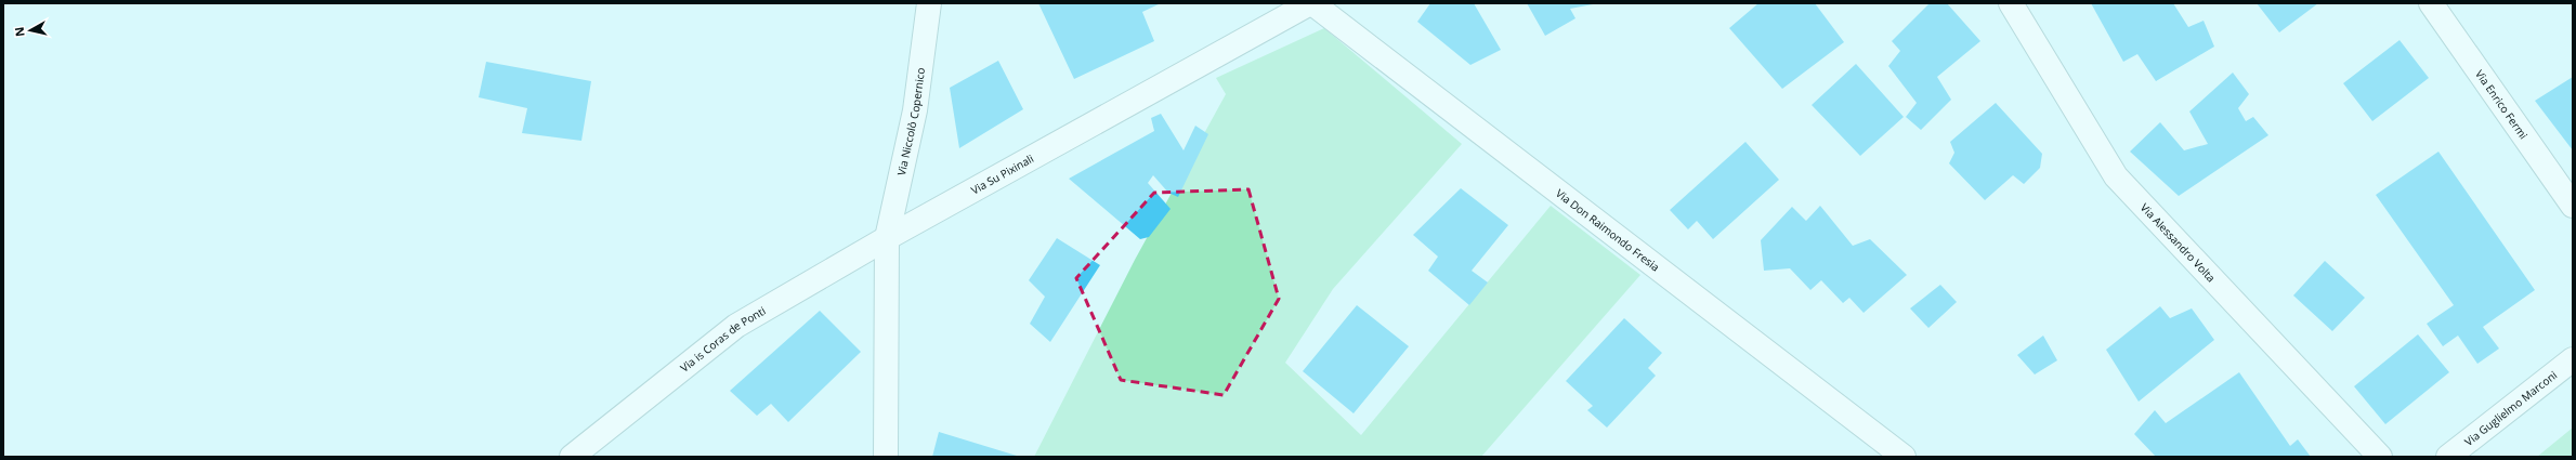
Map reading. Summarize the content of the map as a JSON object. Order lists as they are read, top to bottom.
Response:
{
  "streets": {
    "street": [
      "Via Enrico Fermi",
      "Via Niccolò Copernico",
      "Via Su Pixinali",
      "Via Don Raimondo Fresia",
      "Via Alessandro Volta",
      "Via is Coras de Ponti",
      "Via Guglielmo Marconi"
    ]
  },
  "crossings": [
    ["Via Niccolò Copernico", "Via Su Pixinali"],
    ["Via Niccolò Copernico", "Via is Coras de Ponti"],
    ["Via Su Pixinali", "Via Don Raimondo Fresia"],
    ["Via Su Pixinali", "Via is Coras de Ponti"]
  ],
  "north": "left"
}
